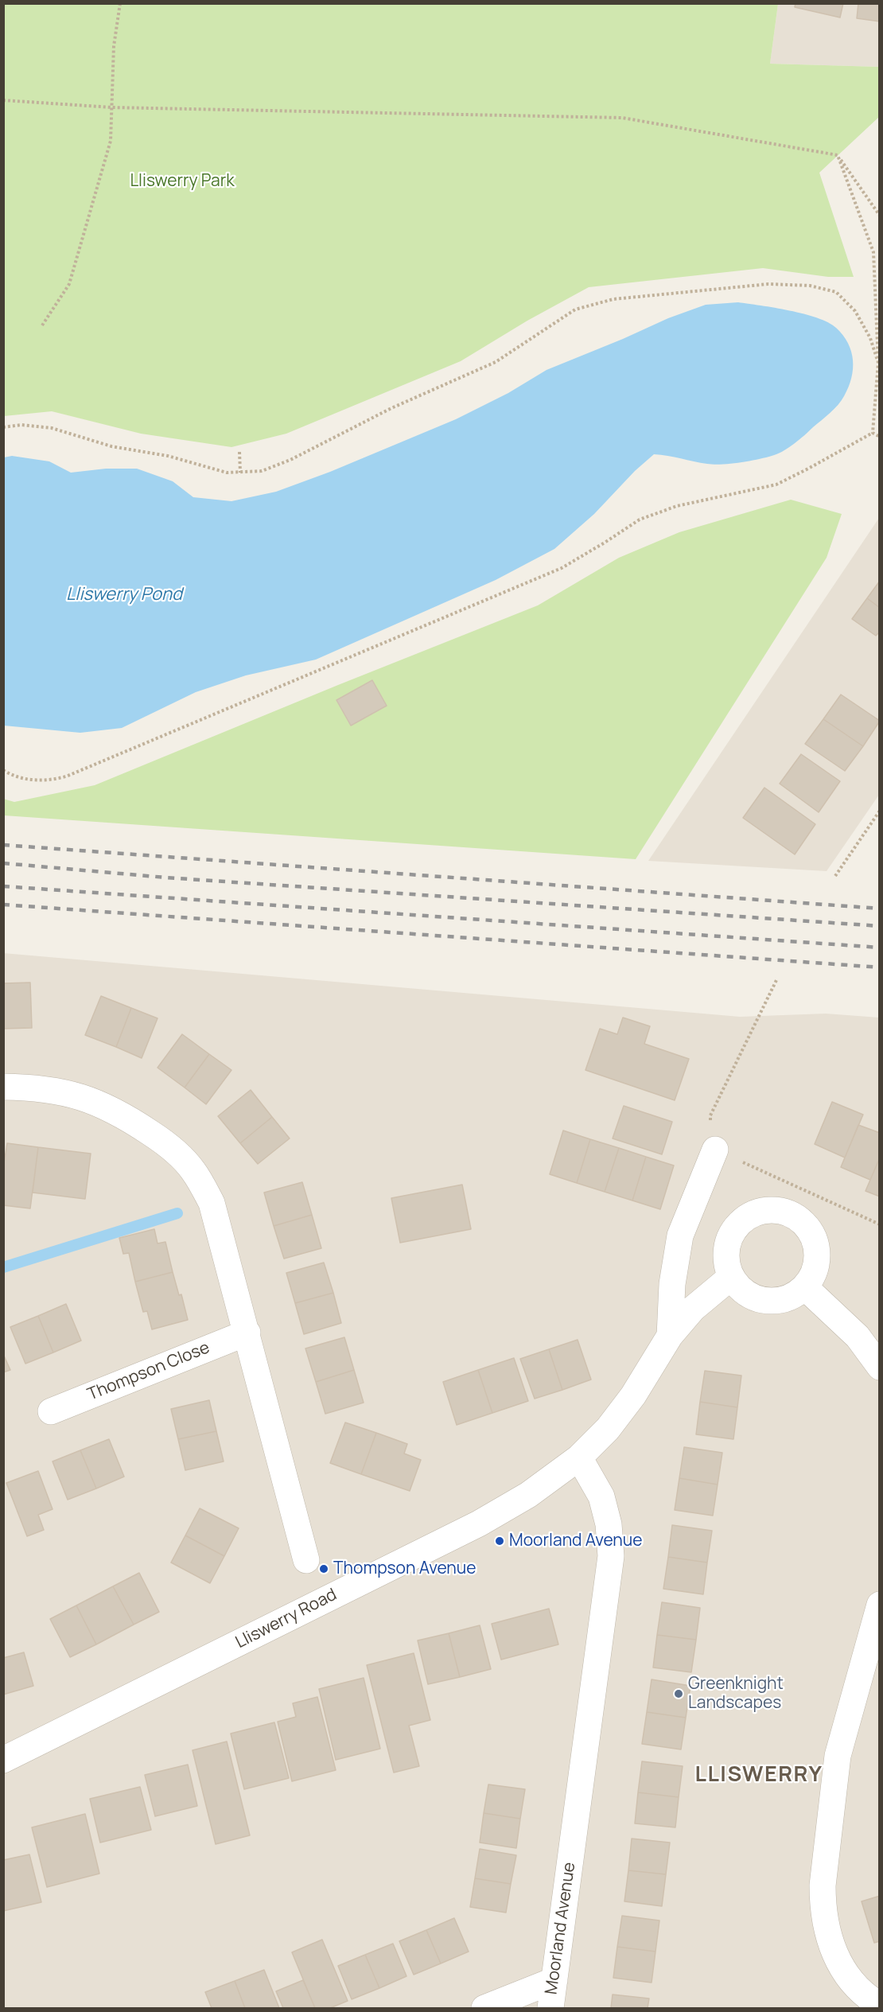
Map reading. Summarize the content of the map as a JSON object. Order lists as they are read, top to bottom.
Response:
{
  "streets": {
    "street": ["Thompson Close", "Lliswerry Road", "Moorland Avenue"]
  },
  "crossings": [
    ["Lliswerry Road", "Moorland Avenue"]
  ],
  "districts": ["LLISWERRY"],
  "water": ["Lliswerry Pond"],
  "parks": ["Lliswerry Park"],
  "places": ["Moorland Avenue", "Thompson Avenue", "Greenknight Landscapes"]
}
